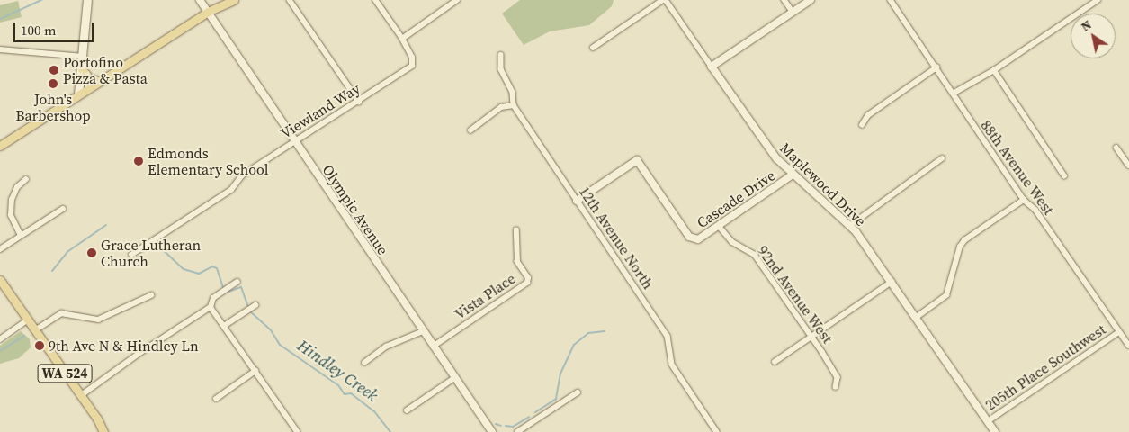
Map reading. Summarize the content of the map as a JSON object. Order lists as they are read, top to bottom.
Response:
{
  "streets": {
    "main road": ["WA 524"],
    "street": [
      "Viewland Way",
      "88th Avenue West",
      "Maplewood Drive",
      "Cascade Drive",
      "Olympic Avenue",
      "12th Avenue North",
      "92nd Avenue West",
      "Vista Place",
      "205th Place Southwest"
    ]
  },
  "crossings": [
    ["Viewland Way", "Olympic Avenue"],
    ["88th Avenue West", "205th Place Southwest"],
    ["Maplewood Drive", "Cascade Drive"],
    ["Maplewood Drive", "205th Place Southwest"],
    ["Cascade Drive", "12th Avenue North"],
    ["Cascade Drive", "92nd Avenue West"],
    ["Olympic Avenue", "Vista Place"]
  ],
  "water": ["Hindley Creek"],
  "places": [
    "Portofino Pizza & Pasta",
    "John's Barbershop",
    "Edmonds Elementary School",
    "Grace Lutheran Church",
    "9th Ave N & Hindley Ln"
  ],
  "scale_bar": "100 m",
  "north": "top left"
}
